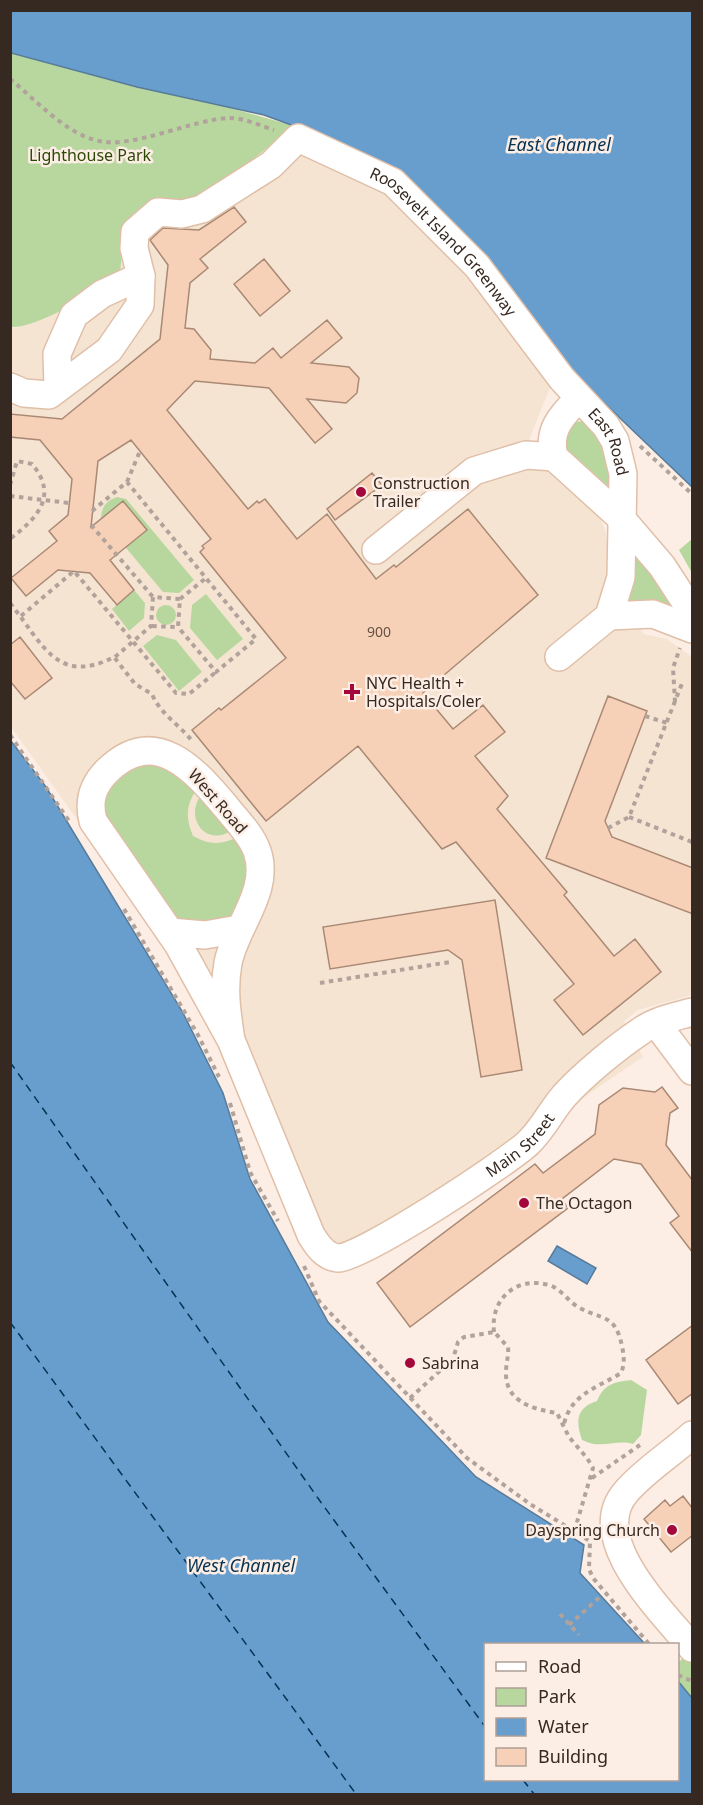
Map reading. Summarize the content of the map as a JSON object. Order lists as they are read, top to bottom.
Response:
{
  "streets": {
    "street": [
      "Roosevelt Island Greenway",
      "East Road",
      "West Road",
      "Main Street"
    ]
  },
  "crossings": [
    ["Roosevelt Island Greenway", "East Road"],
    ["West Road", "Main Street"]
  ],
  "water": ["East Channel", "West Channel"],
  "parks": ["Lighthouse Park"],
  "places": {
    "other": [
      "Construction Trailer",
      "The Octagon",
      "Sabrina",
      "Dayspring Church"
    ],
    "health": ["NYC Health + Hospitals/Coler"]
  },
  "house_numbers": ["900"],
  "legend": [
    "Road",
    "Park",
    "Water",
    "Building"
  ]
}
